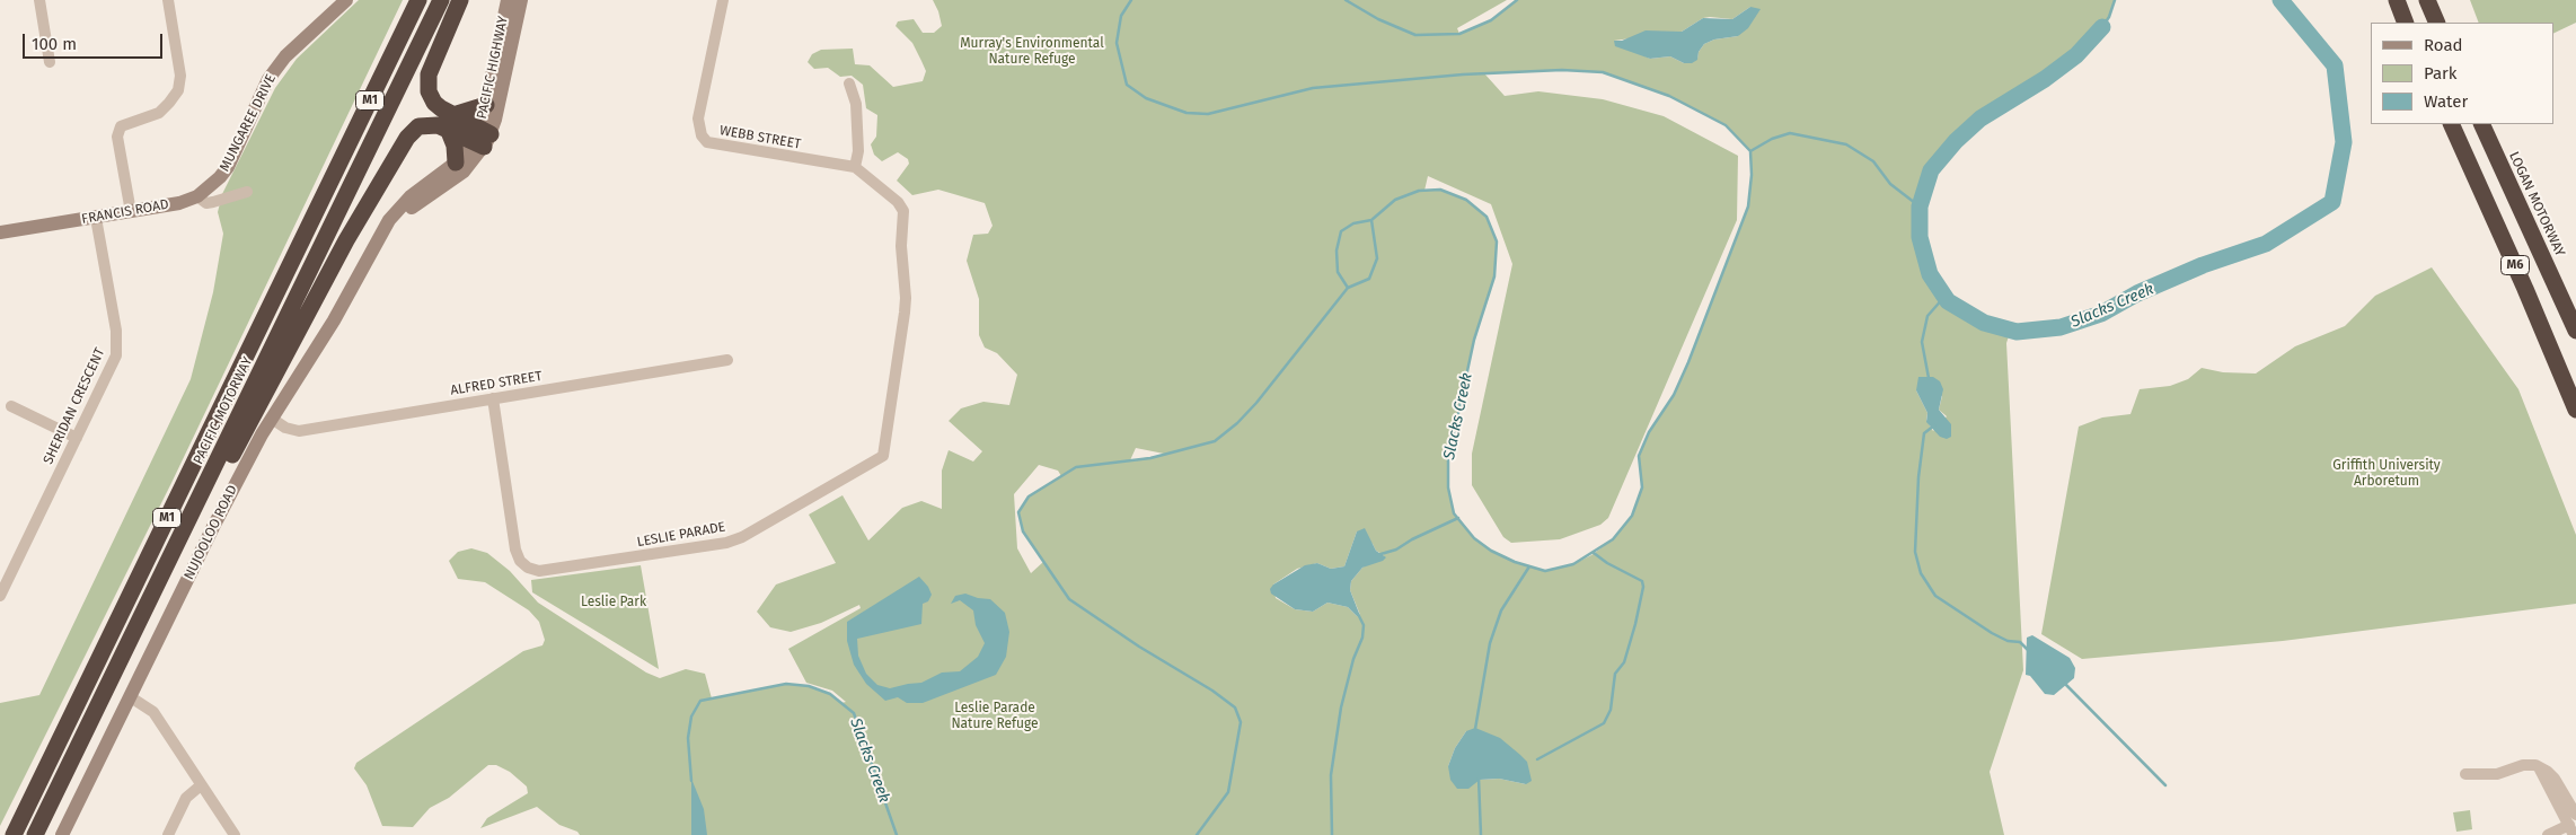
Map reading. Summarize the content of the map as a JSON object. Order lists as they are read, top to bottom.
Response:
{
  "streets": {
    "highway": [
      "M1",
      "LOGAN MOTORWAY",
      "M6",
      "PACIFIC MOTORWAY"
    ],
    "street": [
      "PACIFIC HIGHWAY",
      "MUNGAREE DRIVE",
      "WEBB STREET",
      "FRANCIS ROAD",
      "ALFRED STREET",
      "SHERIDAN CRESCENT",
      "NUJOOLOO ROAD",
      "LESLIE PARADE"
    ]
  },
  "crossings": [
    ["PACIFIC HIGHWAY", "NUJOOLOO ROAD"],
    ["MUNGAREE DRIVE", "FRANCIS ROAD"],
    ["WEBB STREET", "LESLIE PARADE"],
    ["FRANCIS ROAD", "SHERIDAN CRESCENT"],
    ["ALFRED STREET", "NUJOOLOO ROAD"],
    ["ALFRED STREET", "LESLIE PARADE"]
  ],
  "water": ["Slacks Creek"],
  "parks": [
    "Murray's Environmental Nature Refuge",
    "Griffith University Arboretum",
    "Leslie Park",
    "Leslie Parade Nature Refuge"
  ],
  "legend": ["Road", "Park", "Water"],
  "scale_bar": "100 m"
}
